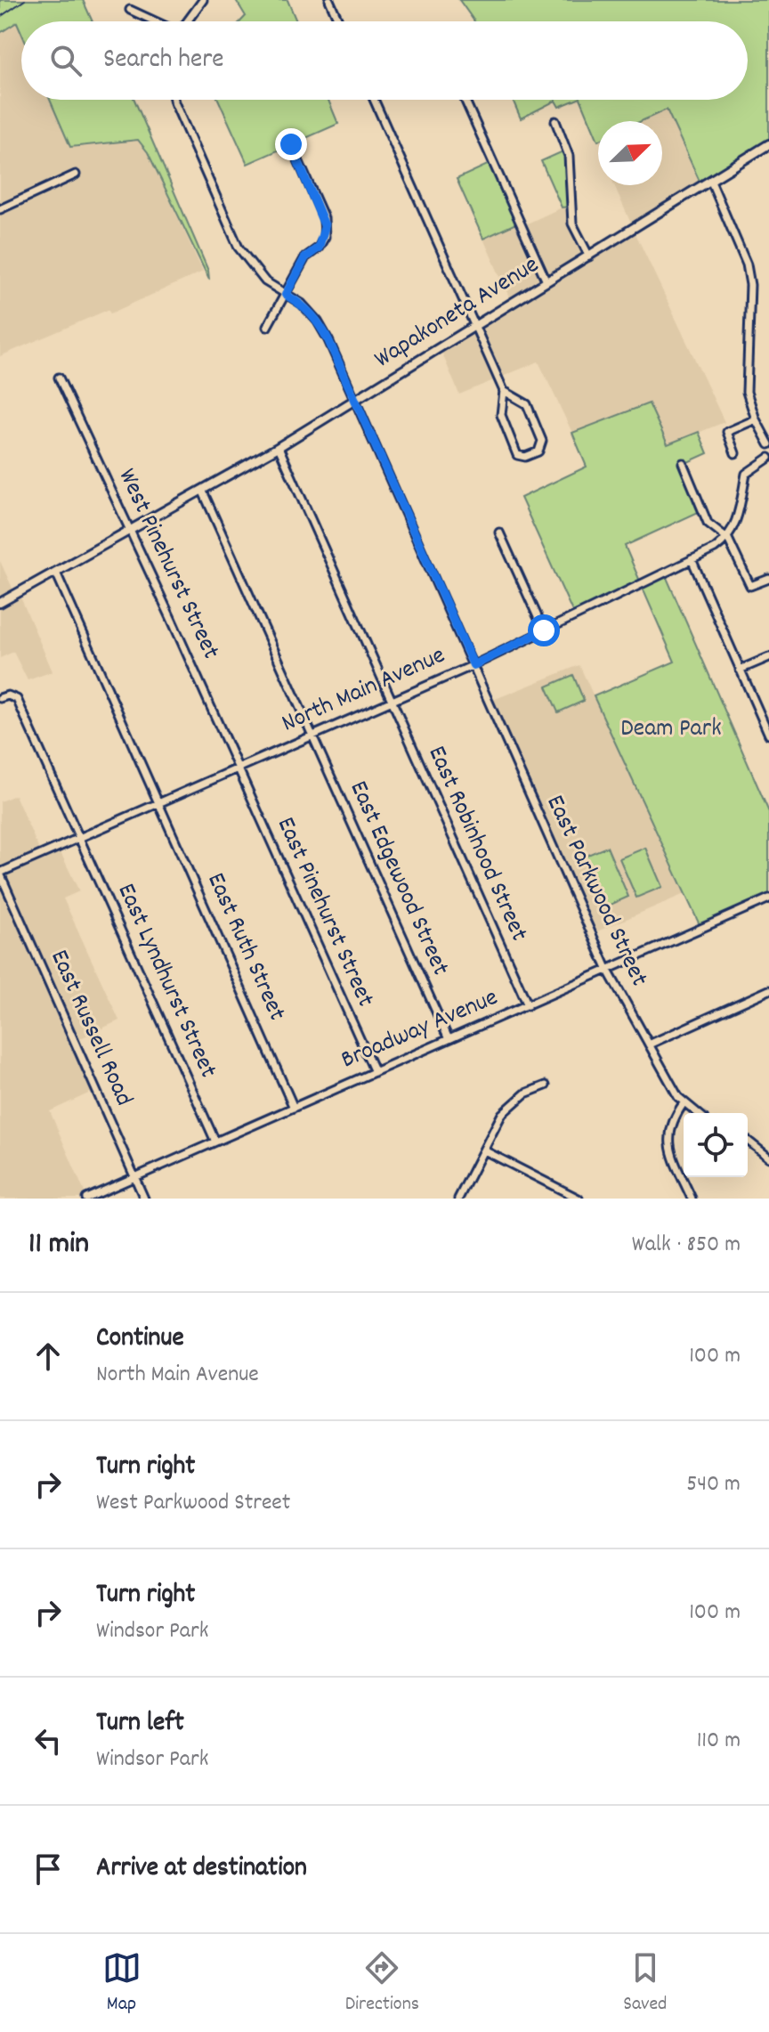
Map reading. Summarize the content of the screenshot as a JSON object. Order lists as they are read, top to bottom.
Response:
{
  "streets": {
    "main road": ["Wapakoneta Avenue"],
    "street": [
      "West Pinehurst Street",
      "North Main Avenue",
      "East Robinhood Street",
      "East Edgewood Street",
      "East Parkwood Street",
      "East Pinehurst Street",
      "East Ruth Street",
      "East Lyndhurst Street",
      "East Russell Road",
      "Broadway Avenue"
    ]
  },
  "crossings": [
    ["Wapakoneta Avenue", "West Pinehurst Street"],
    ["Wapakoneta Avenue", "East Robinhood Street"],
    ["Wapakoneta Avenue", "East Edgewood Street"],
    ["Wapakoneta Avenue", "East Parkwood Street"],
    ["Wapakoneta Avenue", "East Ruth Street"],
    ["West Pinehurst Street", "North Main Avenue"],
    ["West Pinehurst Street", "East Pinehurst Street"],
    ["North Main Avenue", "East Robinhood Street"],
    ["North Main Avenue", "East Edgewood Street"],
    ["North Main Avenue", "East Parkwood Street"],
    ["North Main Avenue", "East Pinehurst Street"],
    ["North Main Avenue", "East Ruth Street"],
    ["North Main Avenue", "East Lyndhurst Street"],
    ["North Main Avenue", "East Russell Road"],
    ["East Robinhood Street", "Broadway Avenue"],
    ["East Edgewood Street", "Broadway Avenue"],
    ["East Parkwood Street", "Broadway Avenue"],
    ["East Pinehurst Street", "Broadway Avenue"],
    ["East Ruth Street", "Broadway Avenue"],
    ["East Lyndhurst Street", "Broadway Avenue"],
    ["East Russell Road", "Broadway Avenue"]
  ],
  "parks": ["Deam Park"],
  "north": "top right",
  "page": {
    "search": "Search here",
    "heading": ["11 min", "Walk · 850 m"],
    "list": [
      ["Continue", "North Main Avenue", "100 m"],
      ["Turn right", "West Parkwood Street", "540 m"],
      ["Turn right", "Windsor Park", "100 m"],
      ["Turn left", "Windsor Park", "110 m"],
      "Arrive at destination"
    ],
    "nav": ["Map", "Directions", "Saved"]
  }
}
